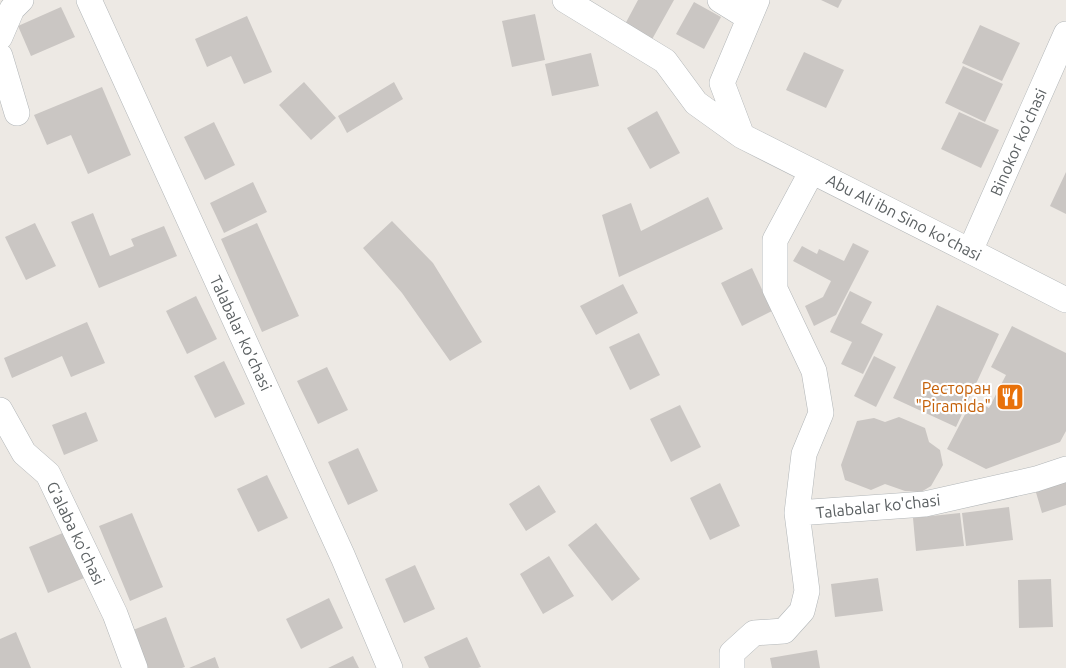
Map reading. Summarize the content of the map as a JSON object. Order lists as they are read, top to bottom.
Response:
{
  "streets": {
    "street": [
      "Binokor ko'chasi",
      "Abu Ali ibn Sino ko'chasi",
      "Talabalar ko'chasi",
      "G'alaba ko'chasi"
    ]
  },
  "crossings": [
    ["Binokor ko'chasi", "Abu Ali ibn Sino ko'chasi"]
  ],
  "places": {
    "restaurant": ["Ресторан \"Piramida\""]
  }
}
